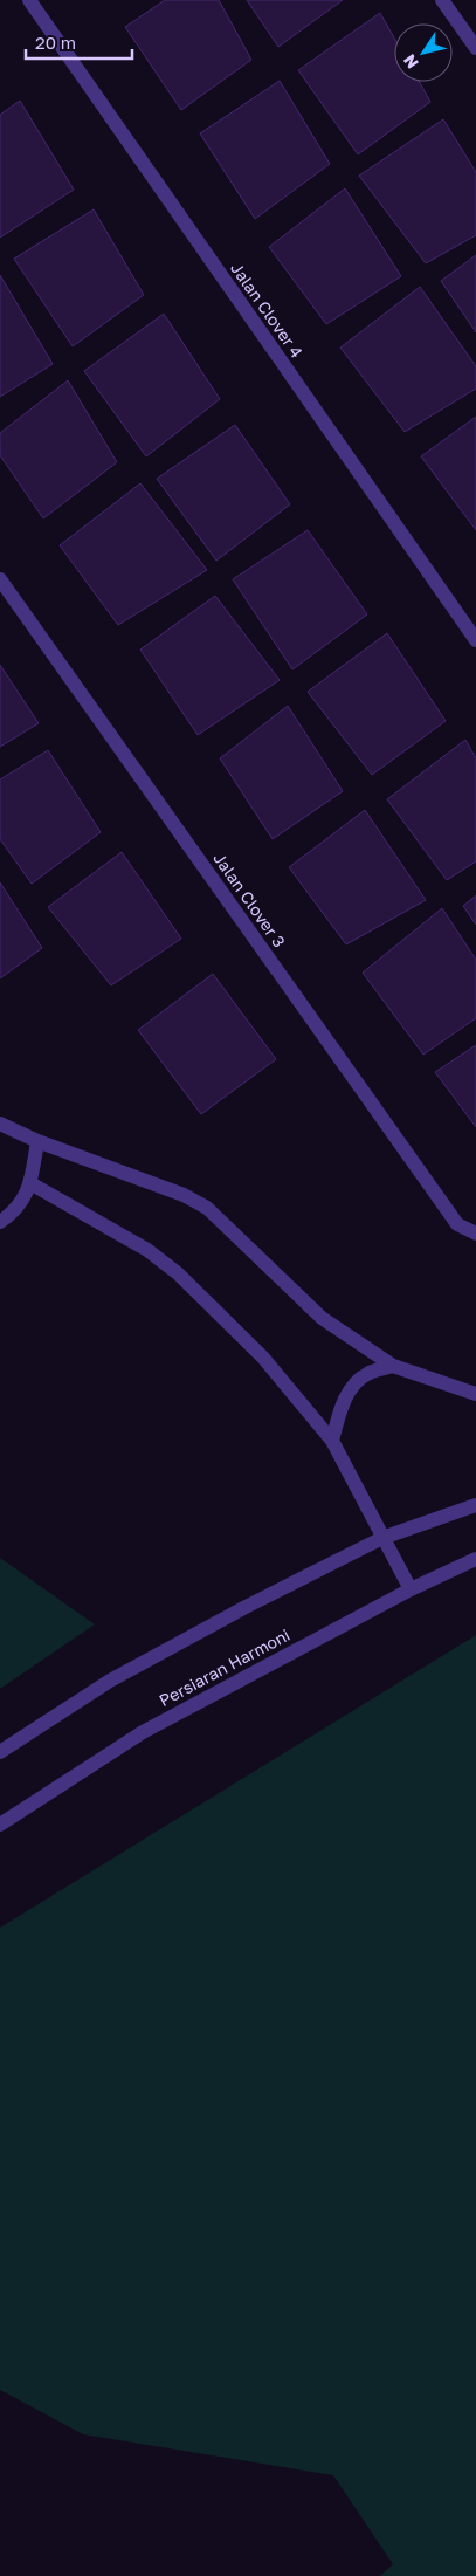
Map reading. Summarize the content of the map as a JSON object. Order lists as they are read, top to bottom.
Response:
{
  "streets": {
    "street": ["Jalan Clover 4", "Jalan Clover 3", "Persiaran Harmoni"]
  },
  "scale_bar": "20 m",
  "north": "bottom left"
}
